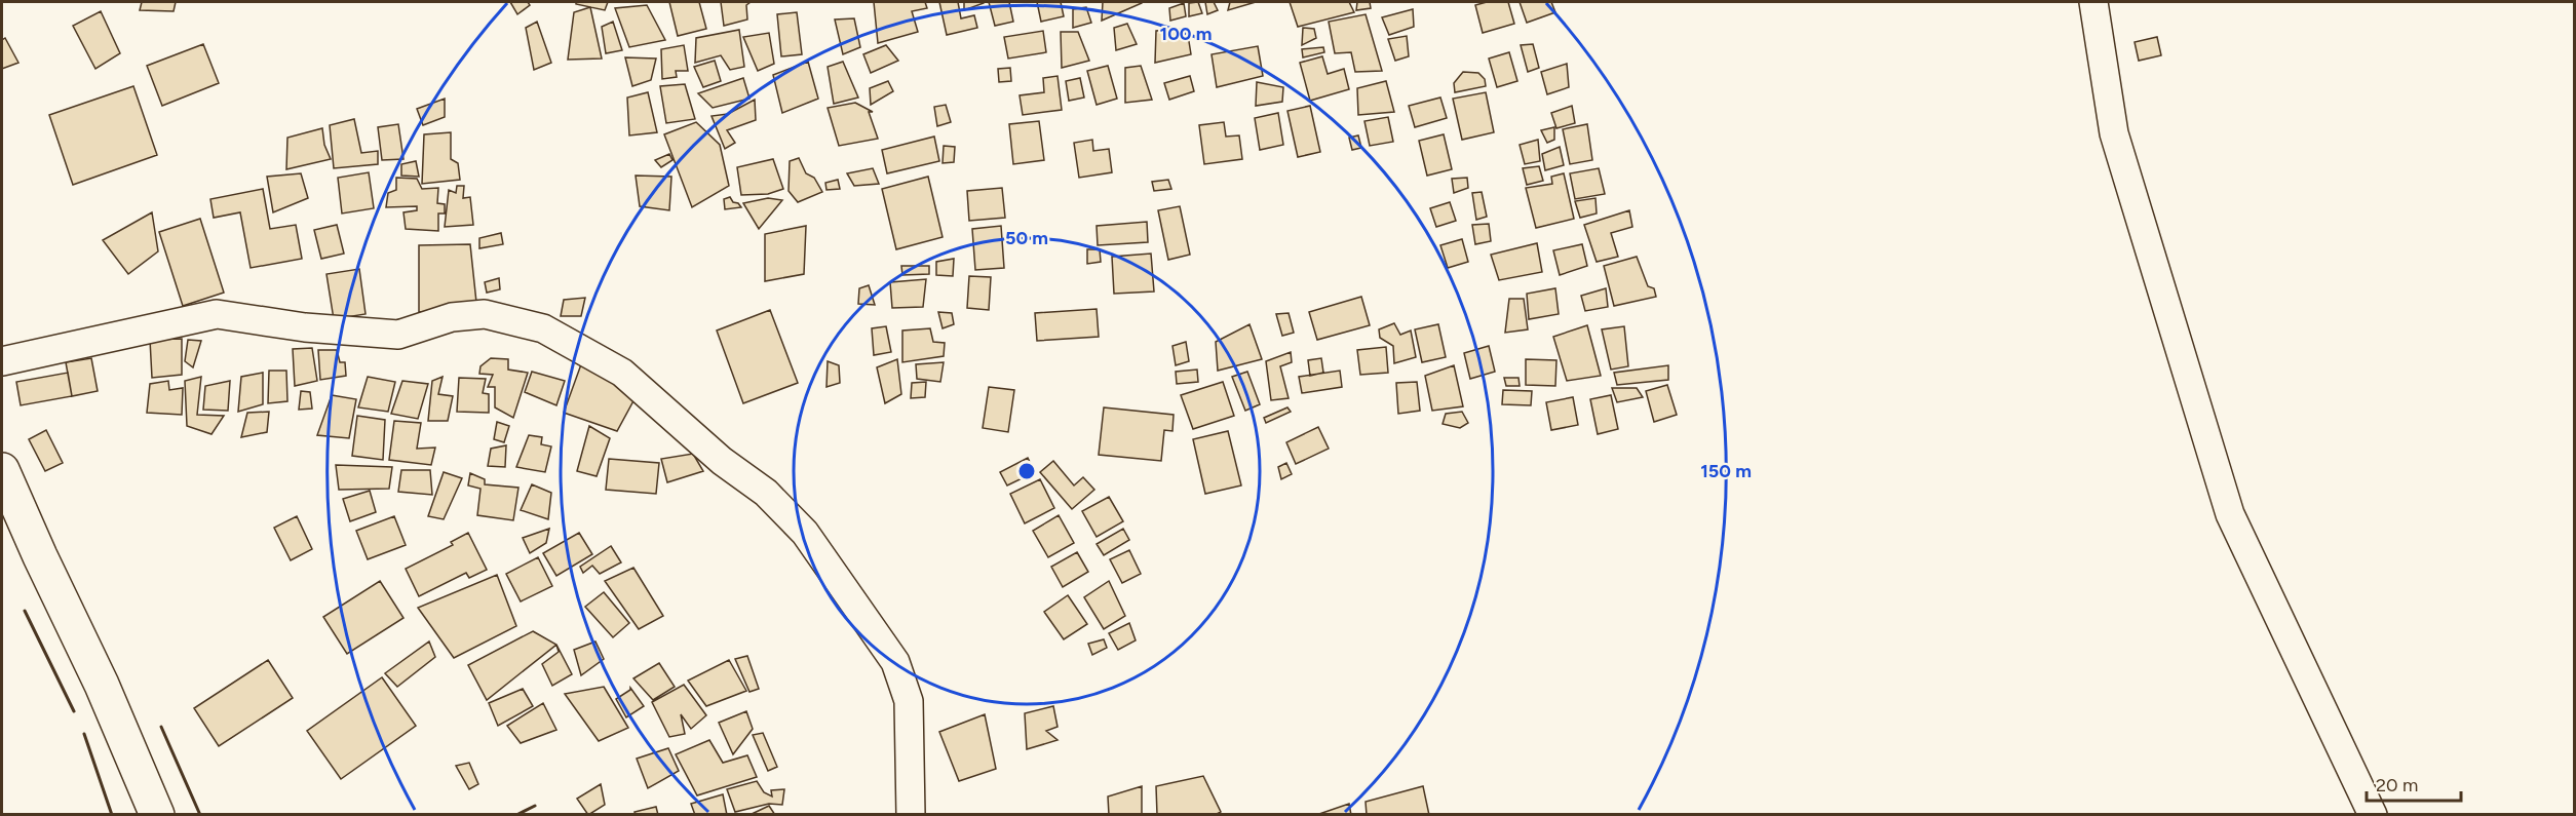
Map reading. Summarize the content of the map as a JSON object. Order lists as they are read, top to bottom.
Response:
{
  "scale_bar": "20 m",
  "rings": ["100 m", "50 m", "150 m"]
}
